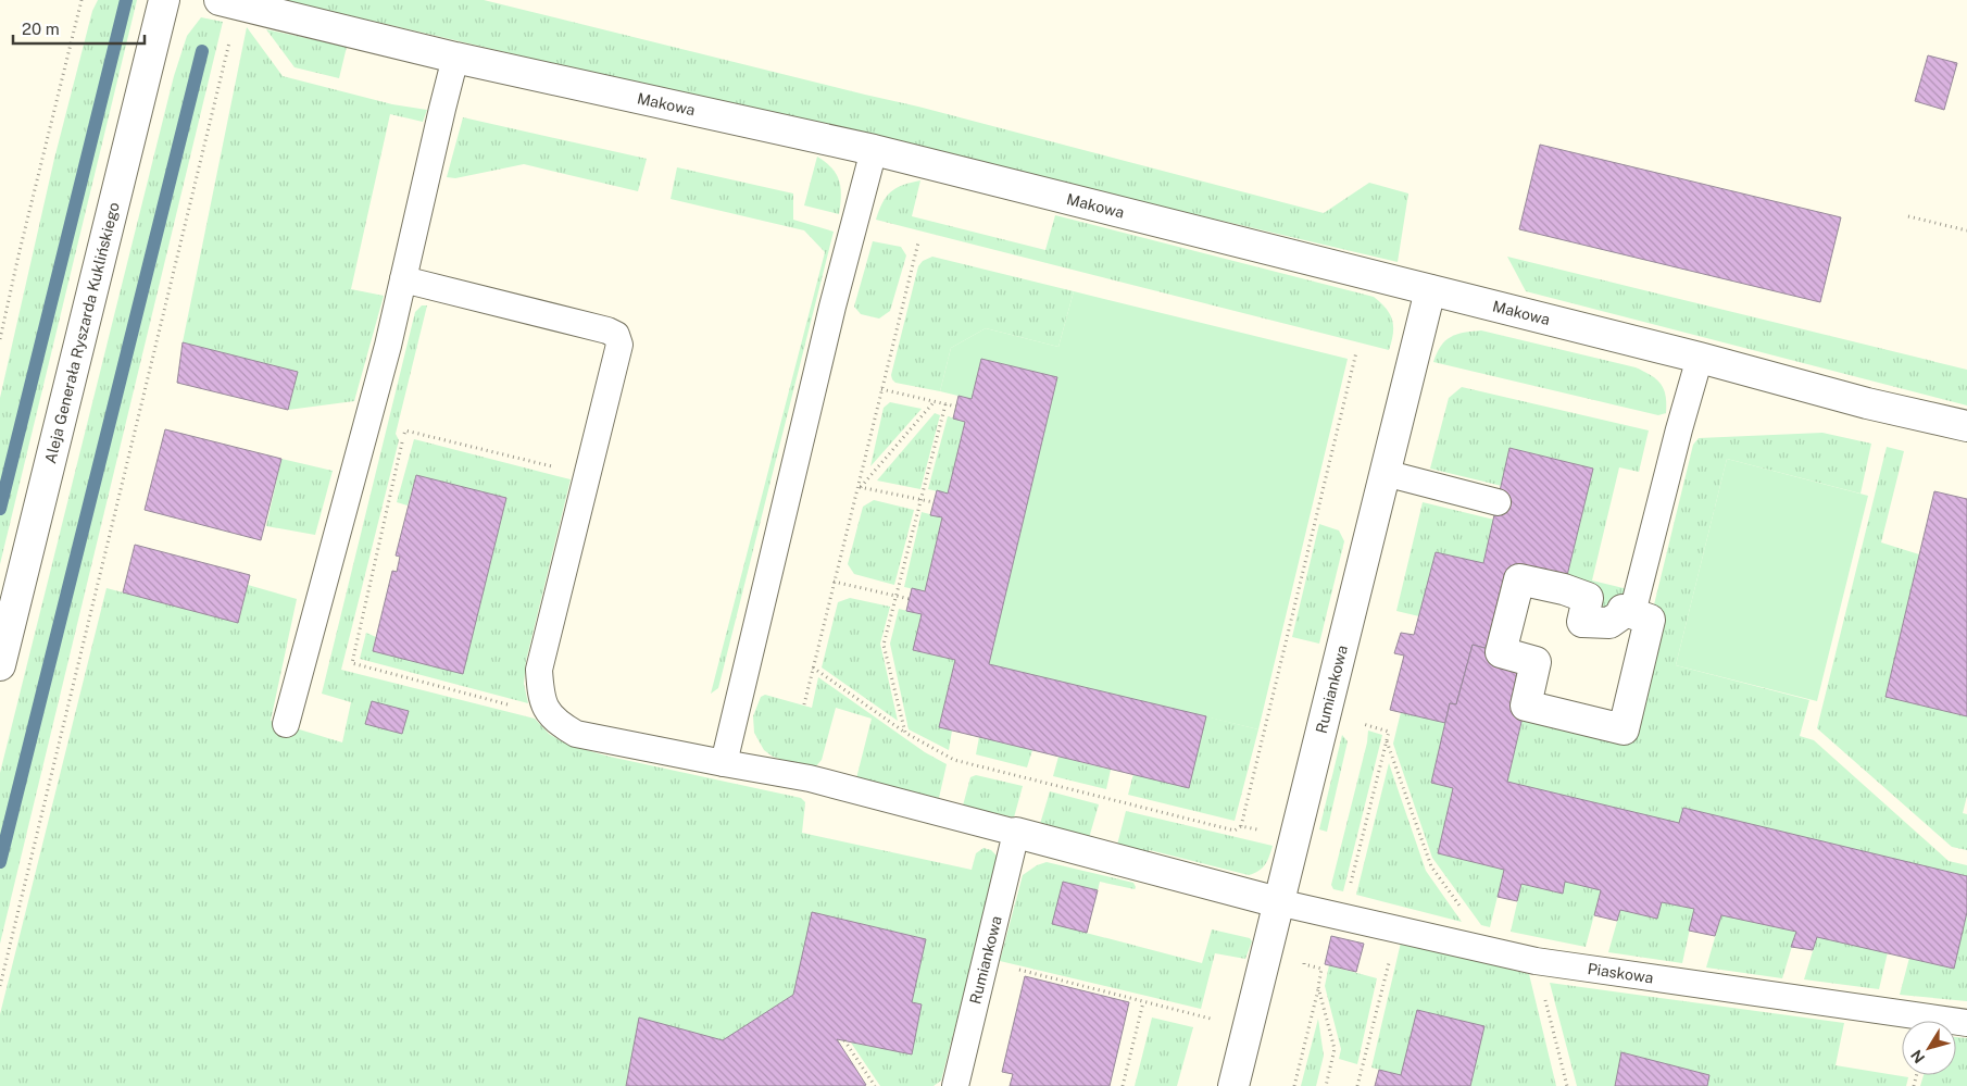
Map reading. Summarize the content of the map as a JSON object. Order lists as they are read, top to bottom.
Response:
{
  "streets": {
    "street": ["Makowa", "Aleja Generała Ryszarda Kuklińskiego", "Rumiankowa"],
    "lane": ["Piaskowa"]
  },
  "crossings": [
    ["Makowa", "Rumiankowa"],
    ["Rumiankowa", "Piaskowa"]
  ],
  "scale_bar": "20 m",
  "north": "bottom left"
}
